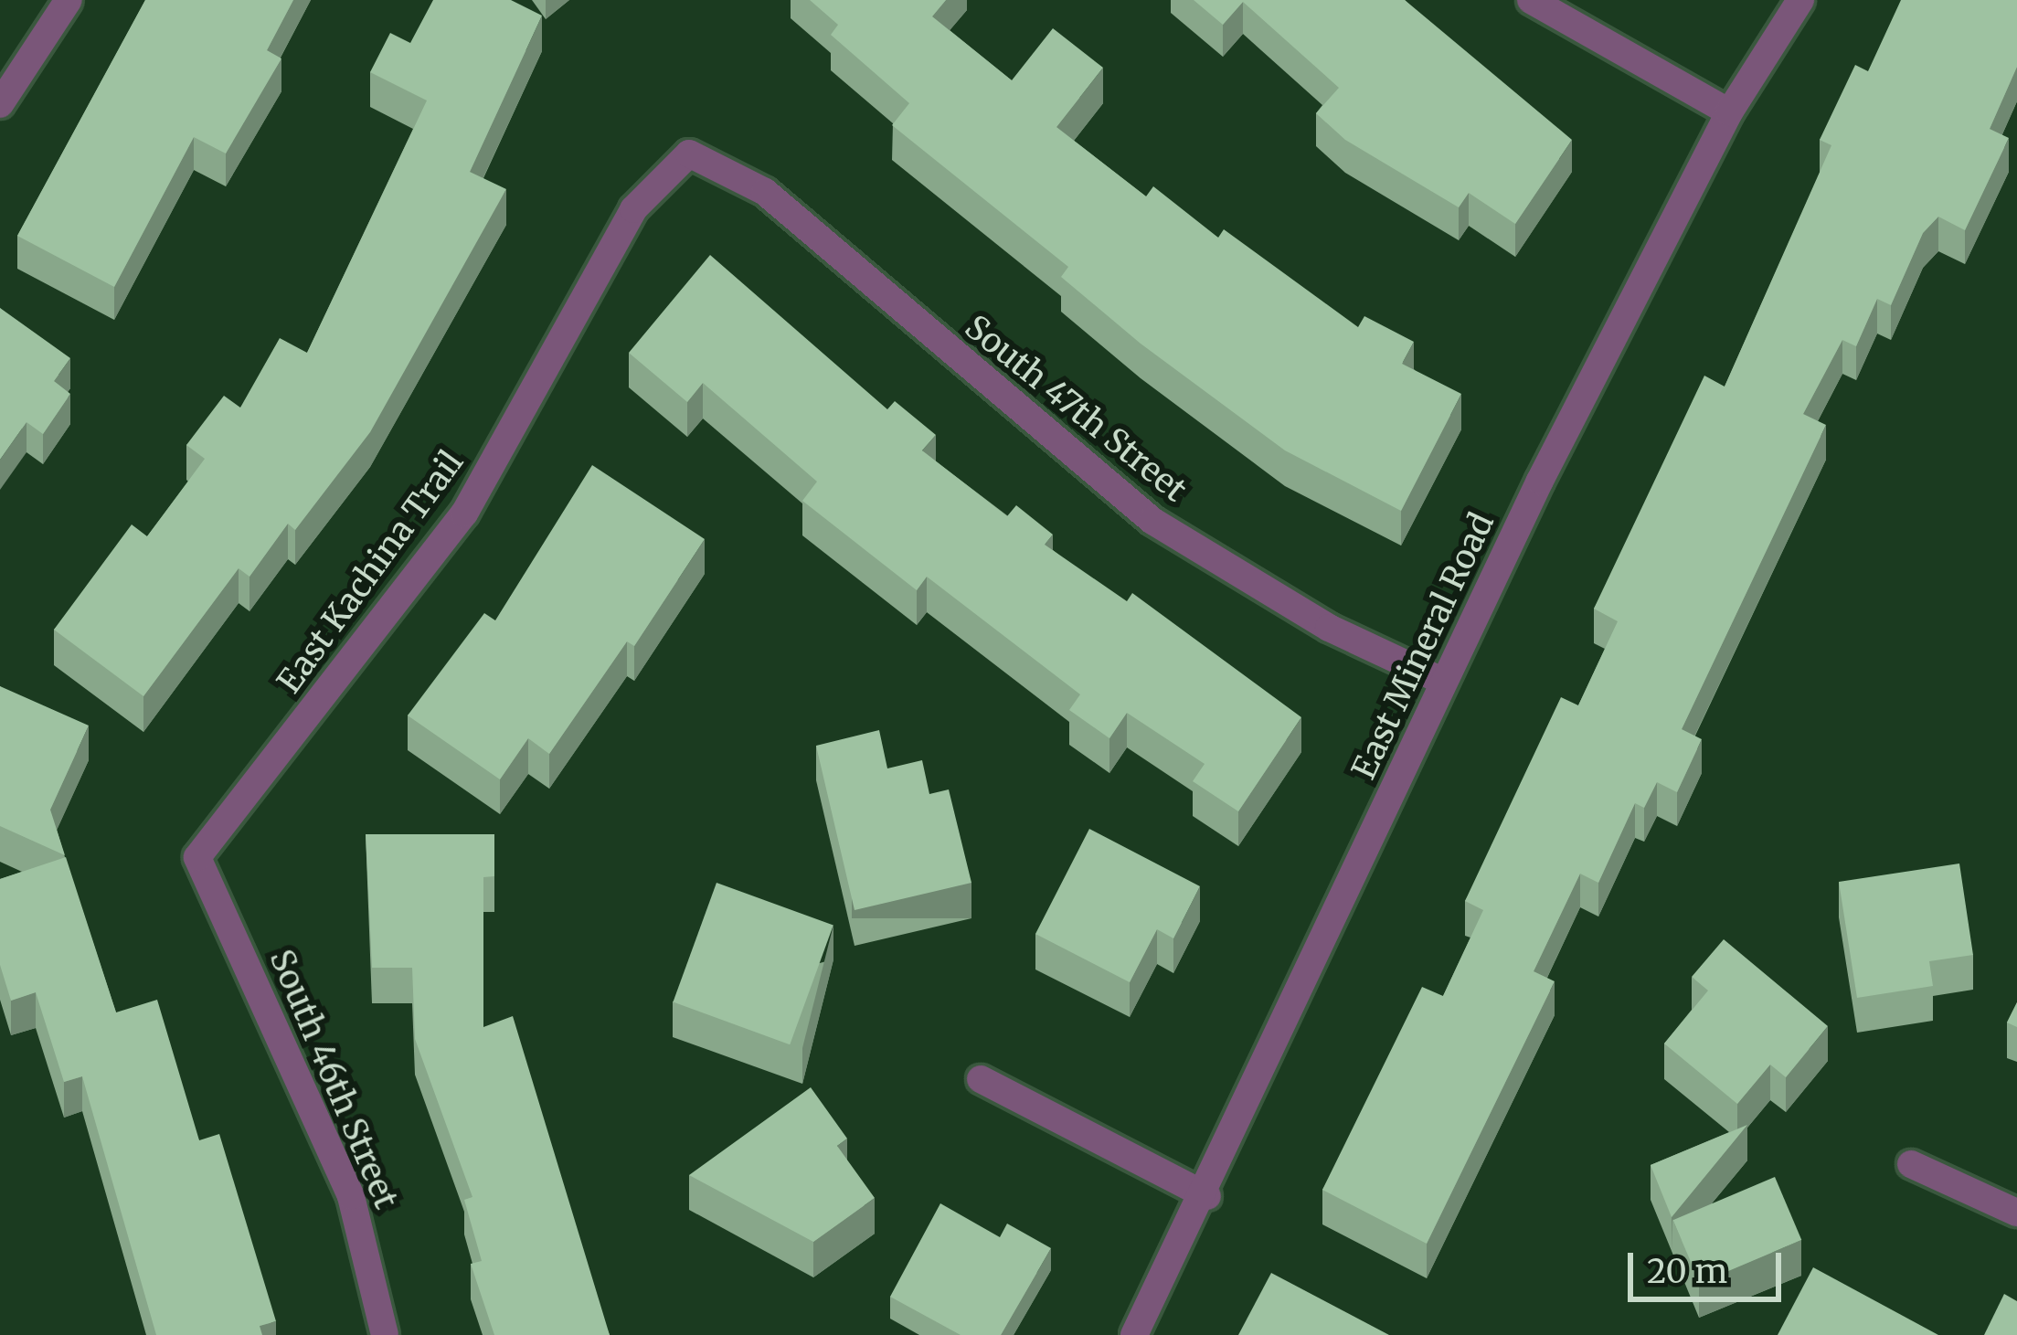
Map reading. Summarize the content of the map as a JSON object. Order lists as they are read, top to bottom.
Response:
{
  "streets": {
    "street": [
      "South 47th Street",
      "East Kachina Trail",
      "East Mineral Road",
      "South 46th Street"
    ]
  },
  "crossings": [
    ["South 47th Street", "East Kachina Trail"],
    ["South 47th Street", "East Mineral Road"],
    ["East Kachina Trail", "South 46th Street"]
  ],
  "scale_bar": "20 m"
}
